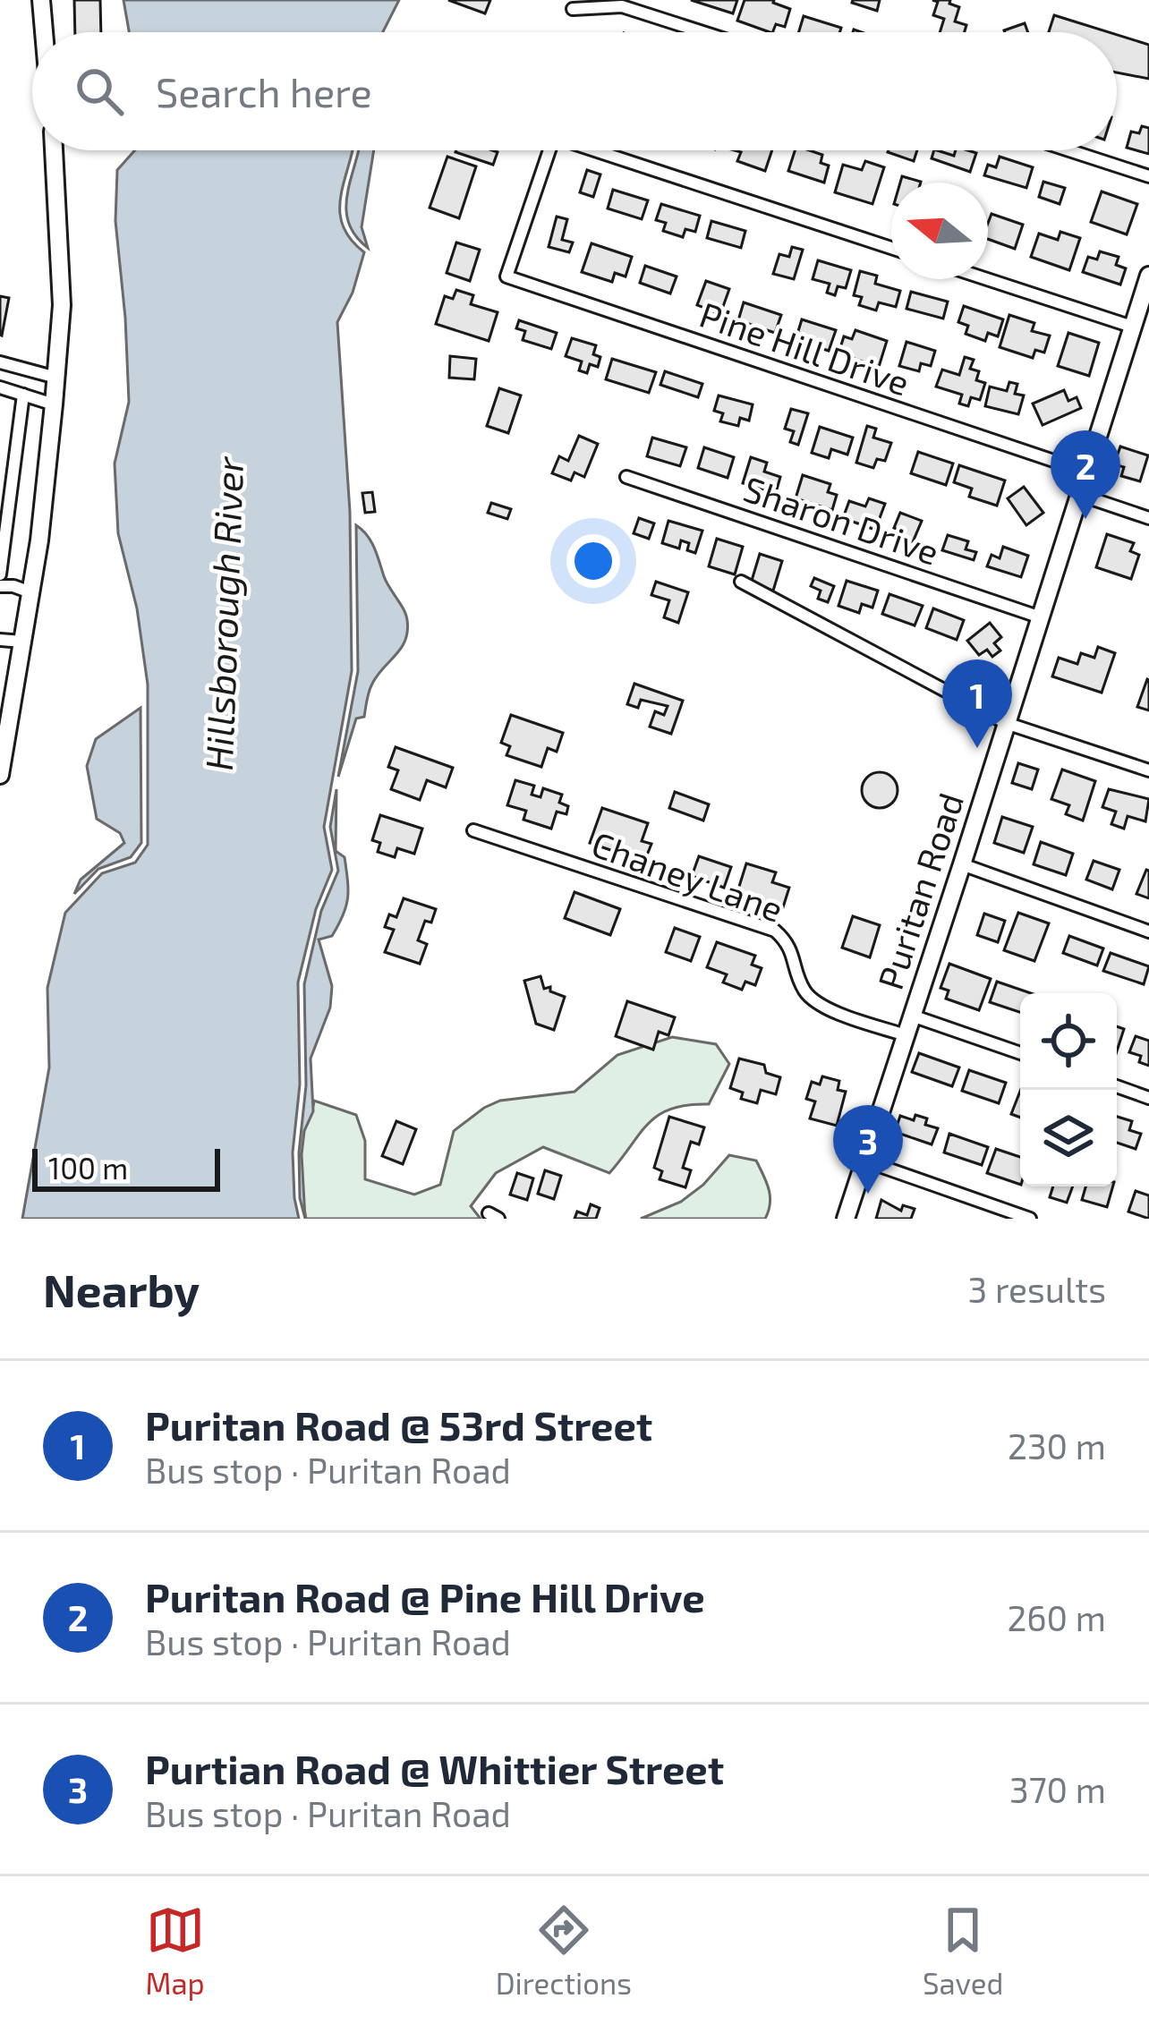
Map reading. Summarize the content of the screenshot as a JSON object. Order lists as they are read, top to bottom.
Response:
{
  "streets": {
    "street": [
      "Pine Hill Drive",
      "Sharon Drive",
      "Chaney Lane",
      "Puritan Road"
    ]
  },
  "crossings": [
    ["Pine Hill Drive", "Puritan Road"],
    ["Sharon Drive", "Puritan Road"],
    ["Chaney Lane", "Puritan Road"]
  ],
  "water": ["Hillsborough River"],
  "scale_bar": "100 m",
  "north": "left",
  "page": {
    "search": "Search here",
    "pins": ["2", "1", "3"],
    "scale": "100 m",
    "heading": ["Nearby", "3 results"],
    "list": [
      {
        "mark": "1",
        "name": "Puritan Road @ 53rd Street",
        "note": "Bus stop · Puritan Road",
        "value": "230 m"
      },
      {
        "mark": "2",
        "name": "Puritan Road @ Pine Hill Drive",
        "note": "Bus stop · Puritan Road",
        "value": "260 m"
      },
      {
        "mark": "3",
        "name": "Purtian Road @ Whittier Street",
        "note": "Bus stop · Puritan Road",
        "value": "370 m"
      }
    ],
    "nav": ["Map", "Directions", "Saved"]
  }
}
